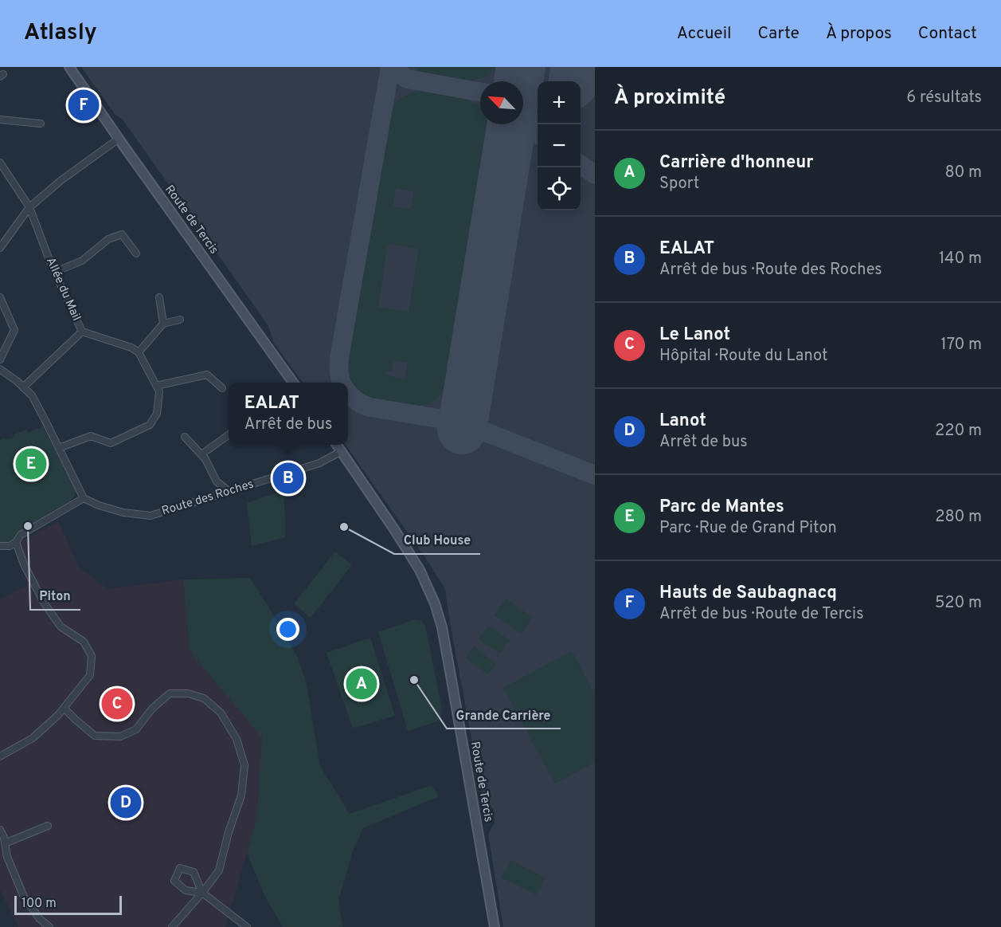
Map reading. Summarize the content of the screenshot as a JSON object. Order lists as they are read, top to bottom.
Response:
{
  "streets": {
    "main road": ["Route de Tercis"],
    "street": ["Allée du Mail", "Route des Roches"]
  },
  "crossings": [
    ["Route de Tercis", "Route des Roches"]
  ],
  "places": ["Piton", "Club House", "Grande Carrière"],
  "scale_bar": "100 m",
  "north": "top left",
  "page": {
    "header": "Atlasly",
    "nav": [
      "Accueil",
      "Carte",
      "À propos",
      "Contact"
    ],
    "heading": ["À proximité", "6 résultats"],
    "map_buttons": ["+", "−"],
    "pins": [
      "F",
      "E",
      "B",
      "A",
      "C",
      "D"
    ],
    "list": [
      {
        "mark": "A",
        "name": "Carrière d'honneur",
        "note": "Sport",
        "value": "80 m"
      },
      {
        "mark": "B",
        "name": "EALAT",
        "note": "Arrêt de bus · Route des Roches",
        "value": "140 m"
      },
      {
        "mark": "C",
        "name": "Le Lanot",
        "note": "Hôpital · Route du Lanot",
        "value": "170 m"
      },
      {
        "mark": "D",
        "name": "Lanot",
        "note": "Arrêt de bus",
        "value": "220 m"
      },
      {
        "mark": "E",
        "name": "Parc de Mantes",
        "note": "Parc · Rue de Grand Piton",
        "value": "280 m"
      },
      {
        "mark": "F",
        "name": "Hauts de Saubagnacq",
        "note": "Arrêt de bus · Route de Tercis",
        "value": "520 m"
      }
    ],
    "popup": ["EALAT", "Arrêt de bus"],
    "scale": "100 m"
  }
}
